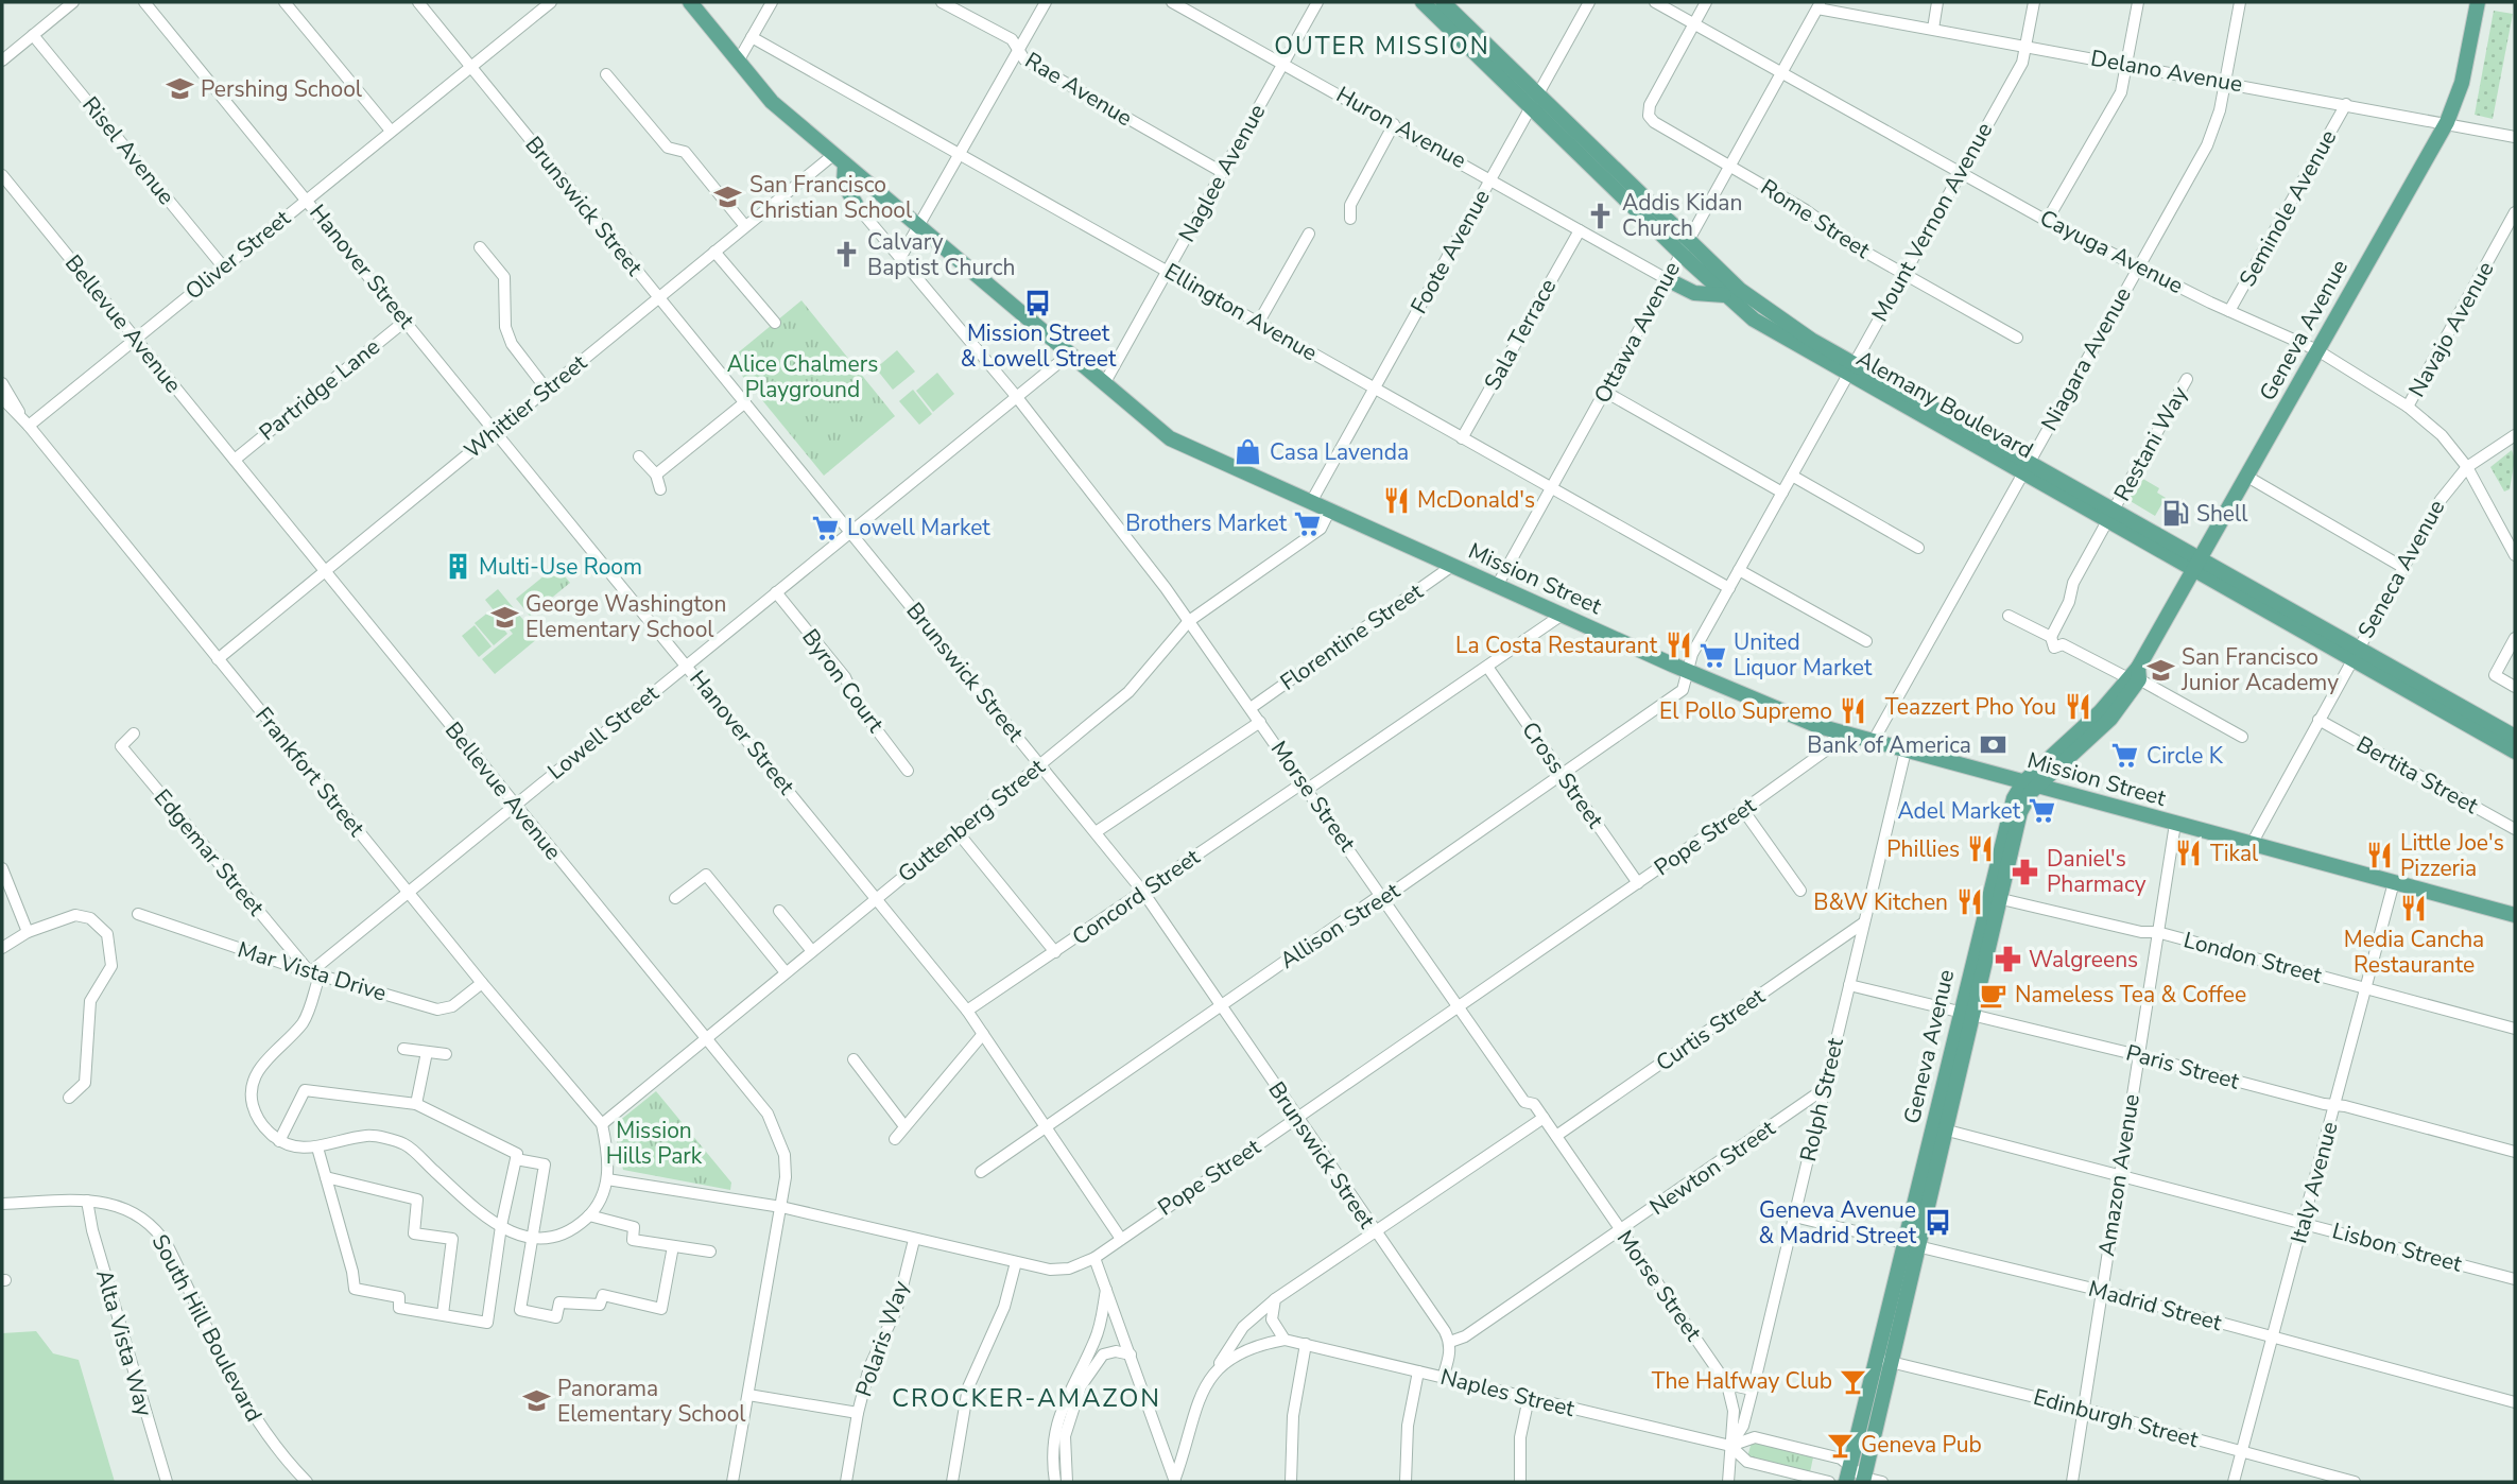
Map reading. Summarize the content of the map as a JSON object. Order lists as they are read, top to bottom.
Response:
{
  "streets": {
    "main road": ["Geneva Avenue", "Alemany Boulevard", "Mission Street"],
    "street": [
      "Delano Avenue",
      "Rae Avenue",
      "Huron Avenue",
      "Risel Avenue",
      "Naglee Avenue",
      "Brunswick Street",
      "Seminole Avenue",
      "Rome Street",
      "Mount Vernon Avenue",
      "Foote Avenue",
      "Cayuga Avenue",
      "Oliver Street",
      "Hanover Street",
      "Ellington Avenue",
      "Bellevue Avenue",
      "Navajo Avenue",
      "Ottawa Avenue",
      "Sala Terrace",
      "Niagara Avenue",
      "Partridge Lane",
      "Whittier Street",
      "Restani Way",
      "Seneca Avenue",
      "Florentine Street",
      "Byron Court",
      "Lowell Street",
      "Frankfort Street",
      "Cross Street",
      "Bertita Street",
      "Morse Street",
      "Guttenberg Street",
      "Pope Street",
      "Edgemar Street",
      "Concord Street",
      "Allison Street",
      "London Street",
      "Mar Vista Drive",
      "Curtis Street",
      "Paris Street",
      "Rolph Street",
      "Newton Street",
      "Amazon Avenue",
      "Italy Avenue",
      "Lisbon Street",
      "Madrid Street",
      "South Hill Boulevard",
      "Polaris Way",
      "Alta Vista Way",
      "Naples Street",
      "Edinburgh Street"
    ]
  },
  "crossings": [
    ["Delano Avenue", "Seminole Avenue"],
    ["Delano Avenue", "Mount Vernon Avenue"],
    ["Delano Avenue", "Geneva Avenue"],
    ["Delano Avenue", "Ottawa Avenue"],
    ["Delano Avenue", "Niagara Avenue"],
    ["Rae Avenue", "Naglee Avenue"],
    ["Huron Avenue", "Naglee Avenue"],
    ["Huron Avenue", "Foote Avenue"],
    ["Huron Avenue", "Ottawa Avenue"],
    ["Huron Avenue", "Sala Terrace"],
    ["Risel Avenue", "Oliver Street"],
    ["Naglee Avenue", "Ellington Avenue"],
    ["Naglee Avenue", "Mission Street"],
    ["Brunswick Street", "Oliver Street"],
    ["Brunswick Street", "Whittier Street"],
    ["Brunswick Street", "Lowell Street"],
    ["Brunswick Street", "Guttenberg Street"],
    ["Brunswick Street", "Pope Street"],
    ["Brunswick Street", "Concord Street"],
    ["Brunswick Street", "Allison Street"],
    ["Brunswick Street", "Newton Street"],
    ["Seminole Avenue", "Cayuga Avenue"],
    ["Rome Street", "Mount Vernon Avenue"],
    ["Rome Street", "Cayuga Avenue"],
    ["Rome Street", "Ottawa Avenue"],
    ["Mount Vernon Avenue", "Cayuga Avenue"],
    ["Mount Vernon Avenue", "Ellington Avenue"],
    ["Mount Vernon Avenue", "Alemany Boulevard"],
    ["Mount Vernon Avenue", "Mission Street"],
    ["Mount Vernon Avenue", "Allison Street"],
    ["Foote Avenue", "Ellington Avenue"],
    ["Foote Avenue", "Alemany Boulevard"],
    ["Foote Avenue", "Mission Street"],
    ["Cayuga Avenue", "Navajo Avenue"],
    ["Cayuga Avenue", "Geneva Avenue"],
    ["Cayuga Avenue", "Ottawa Avenue"],
    ["Cayuga Avenue", "Niagara Avenue"],
    ["Cayuga Avenue", "Seneca Avenue"],
    ["Oliver Street", "Hanover Street"],
    ["Oliver Street", "Bellevue Avenue"],
    ["Oliver Street", "Frankfort Street"],
    ["Hanover Street", "Partridge Lane"],
    ["Hanover Street", "Whittier Street"],
    ["Hanover Street", "Lowell Street"],
    ["Hanover Street", "Guttenberg Street"],
    ["Hanover Street", "Pope Street"],
    ["Hanover Street", "Concord Street"],
    ["Hanover Street", "Allison Street"],
    ["Ellington Avenue", "Ottawa Avenue"],
    ["Ellington Avenue", "Sala Terrace"],
    ["Bellevue Avenue", "Partridge Lane"],
    ["Bellevue Avenue", "Whittier Street"],
    ["Bellevue Avenue", "Lowell Street"],
    ["Bellevue Avenue", "Guttenberg Street"],
    ["Bellevue Avenue", "Pope Street"],
    ["Geneva Avenue", "Alemany Boulevard"],
    ["Geneva Avenue", "Mission Street"],
    ["Geneva Avenue", "London Street"],
    ["Geneva Avenue", "Paris Street"],
    ["Geneva Avenue", "Lisbon Street"],
    ["Geneva Avenue", "Madrid Street"],
    ["Geneva Avenue", "Naples Street"],
    ["Geneva Avenue", "Edinburgh Street"],
    ["Ottawa Avenue", "Alemany Boulevard"],
    ["Ottawa Avenue", "Mission Street"],
    ["Niagara Avenue", "Alemany Boulevard"],
    ["Niagara Avenue", "Mission Street"],
    ["Alemany Boulevard", "Restani Way"],
    ["Alemany Boulevard", "Seneca Avenue"],
    ["Whittier Street", "Mission Street"],
    ["Whittier Street", "Frankfort Street"],
    ["Seneca Avenue", "Mission Street"],
    ["Seneca Avenue", "Bertita Street"],
    ["Mission Street", "Florentine Street"],
    ["Mission Street", "Lowell Street"],
    ["Mission Street", "Guttenberg Street"],
    ["Mission Street", "Pope Street"],
    ["Mission Street", "Concord Street"],
    ["Mission Street", "Allison Street"],
    ["Mission Street", "Rolph Street"],
    ["Mission Street", "Amazon Avenue"],
    ["Mission Street", "Italy Avenue"],
    ["Florentine Street", "Morse Street"],
    ["Byron Court", "Lowell Street"],
    ["Lowell Street", "Frankfort Street"],
    ["Lowell Street", "Morse Street"],
    ["Lowell Street", "Edgemar Street"],
    ["Lowell Street", "Mar Vista Drive"],
    ["Frankfort Street", "Guttenberg Street"],
    ["Frankfort Street", "Mar Vista Drive"],
    ["Cross Street", "Pope Street"],
    ["Cross Street", "Concord Street"],
    ["Cross Street", "Allison Street"],
    ["Morse Street", "Guttenberg Street"],
    ["Morse Street", "Pope Street"],
    ["Morse Street", "Concord Street"],
    ["Morse Street", "Allison Street"],
    ["Morse Street", "Curtis Street"],
    ["Morse Street", "Rolph Street"],
    ["Morse Street", "Newton Street"],
    ["Pope Street", "Polaris Way"],
    ["Edgemar Street", "Mar Vista Drive"],
    ["London Street", "Amazon Avenue"],
    ["London Street", "Italy Avenue"],
    ["Curtis Street", "Rolph Street"],
    ["Paris Street", "Rolph Street"],
    ["Paris Street", "Amazon Avenue"],
    ["Paris Street", "Italy Avenue"],
    ["Rolph Street", "Newton Street"],
    ["Rolph Street", "Madrid Street"],
    ["Rolph Street", "Naples Street"],
    ["Amazon Avenue", "Lisbon Street"],
    ["Amazon Avenue", "Madrid Street"],
    ["Amazon Avenue", "Edinburgh Street"],
    ["Italy Avenue", "Lisbon Street"],
    ["Italy Avenue", "Madrid Street"],
    ["Italy Avenue", "Edinburgh Street"],
    ["South Hill Boulevard", "Alta Vista Way"]
  ],
  "districts": ["OUTER MISSION", "CROCKER-AMAZON"],
  "parks": ["Alice Chalmers Playground", "Mission Hills Park"],
  "places": {
    "school or university": [
      "Pershing School",
      "San Francisco Christian School",
      "George Washington Elementary School",
      "San Francisco Junior Academy",
      "Panorama Elementary School"
    ],
    "church": ["Addis Kidan Church", "Calvary Baptist Church"],
    "bus stop": ["Mission Street & Lowell Street", "Geneva Avenue & Madrid Street"],
    "shop": ["Casa Lavenda"],
    "restaurant": [
      "McDonald's",
      "La Costa Restaurant",
      "Teazzert Pho You",
      "El Pollo Supremo",
      "Phillies",
      "Tikal",
      "Little Joe's Pizzeria",
      "B&W Kitchen",
      "Media Cancha Restaurante"
    ],
    "fuel station": ["Shell"],
    "supermarket": [
      "Brothers Market",
      "Lowell Market",
      "United Liquor Market",
      "Circle K",
      "Adel Market"
    ],
    "building": ["Multi-Use Room"],
    "bank": ["Bank of America"],
    "pharmacy": ["Daniel's Pharmacy", "Walgreens"],
    "cafe": ["Nameless Tea & Coffee"],
    "bar": ["The Halfway Club", "Geneva Pub"]
  }
}
